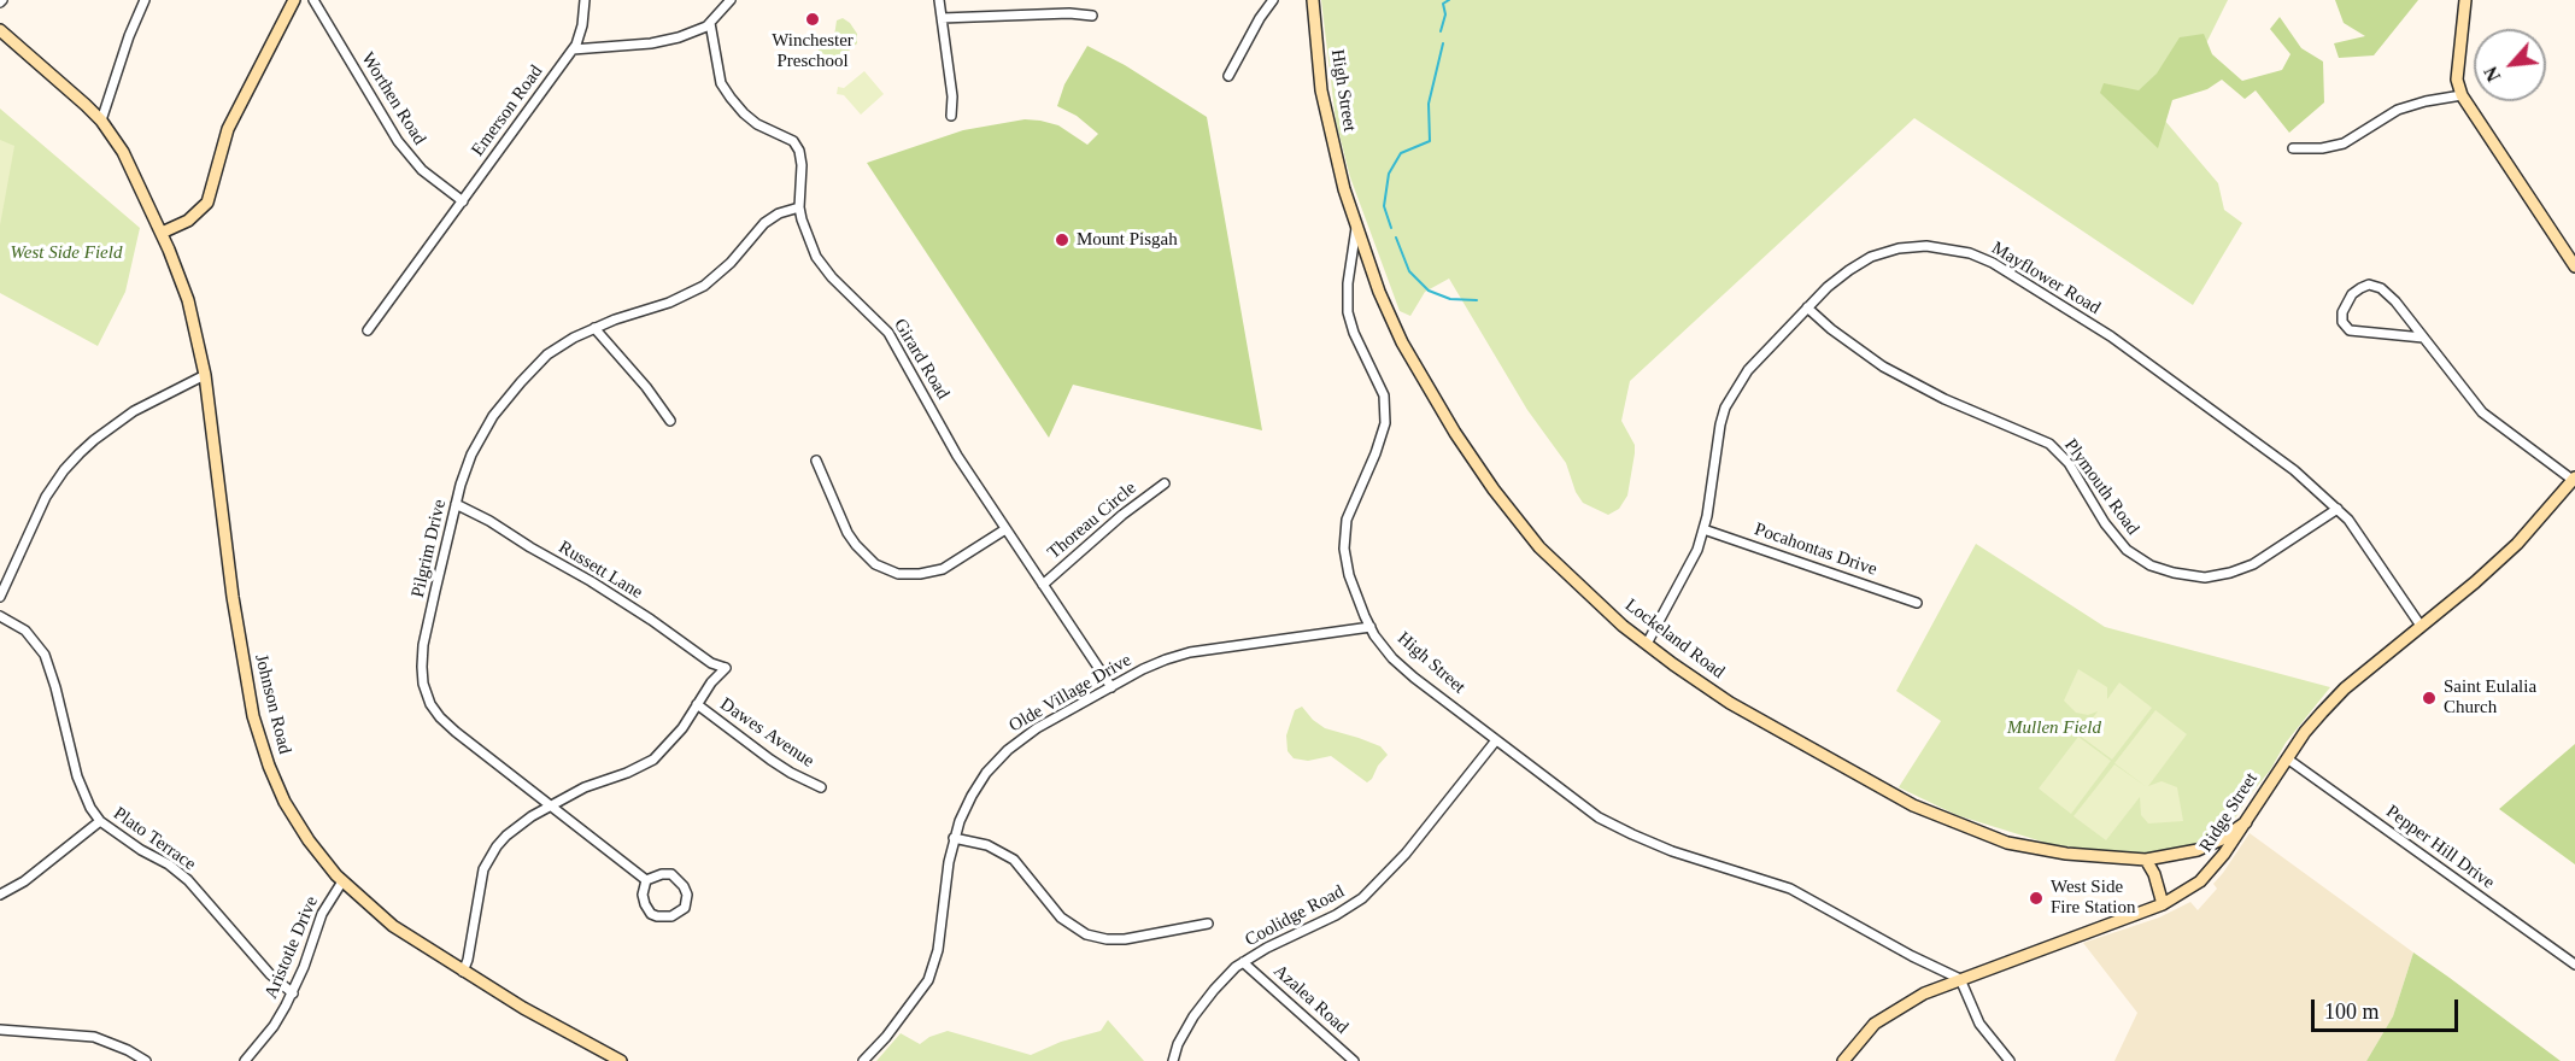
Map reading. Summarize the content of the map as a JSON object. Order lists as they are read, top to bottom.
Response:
{
  "streets": {
    "street": [
      "High Street",
      "Worthen Road",
      "Emerson Road",
      "Mayflower Road",
      "Girard Road",
      "Plymouth Road",
      "Thoreau Circle",
      "Pilgrim Drive",
      "Pocahontas Drive",
      "Russett Lane",
      "Lockeland Road",
      "Olde Village Drive",
      "Johnson Road",
      "Dawes Avenue",
      "Ridge Street",
      "Plato Terrace",
      "Pepper Hill Drive",
      "Coolidge Road",
      "Aristotle Drive",
      "Azalea Road"
    ]
  },
  "crossings": [
    ["High Street", "Lockeland Road"],
    ["High Street", "Olde Village Drive"],
    ["High Street", "Ridge Street"],
    ["High Street", "Coolidge Road"],
    ["Worthen Road", "Emerson Road"],
    ["Mayflower Road", "Plymouth Road"],
    ["Mayflower Road", "Pocahontas Drive"],
    ["Mayflower Road", "Lockeland Road"],
    ["Mayflower Road", "Ridge Street"],
    ["Girard Road", "Thoreau Circle"],
    ["Girard Road", "Pilgrim Drive"],
    ["Girard Road", "Olde Village Drive"],
    ["Pilgrim Drive", "Russett Lane"],
    ["Russett Lane", "Dawes Avenue"],
    ["Lockeland Road", "Ridge Street"],
    ["Johnson Road", "Aristotle Drive"],
    ["Ridge Street", "Pepper Hill Drive"],
    ["Plato Terrace", "Aristotle Drive"],
    ["Coolidge Road", "Azalea Road"]
  ],
  "parks": ["West Side Field", "Mullen Field"],
  "places": [
    "Winchester Preschool",
    "Mount Pisgah",
    "Saint Eulalia Church",
    "West Side Fire Station"
  ],
  "scale_bar": "100 m",
  "north": "bottom left"
}
